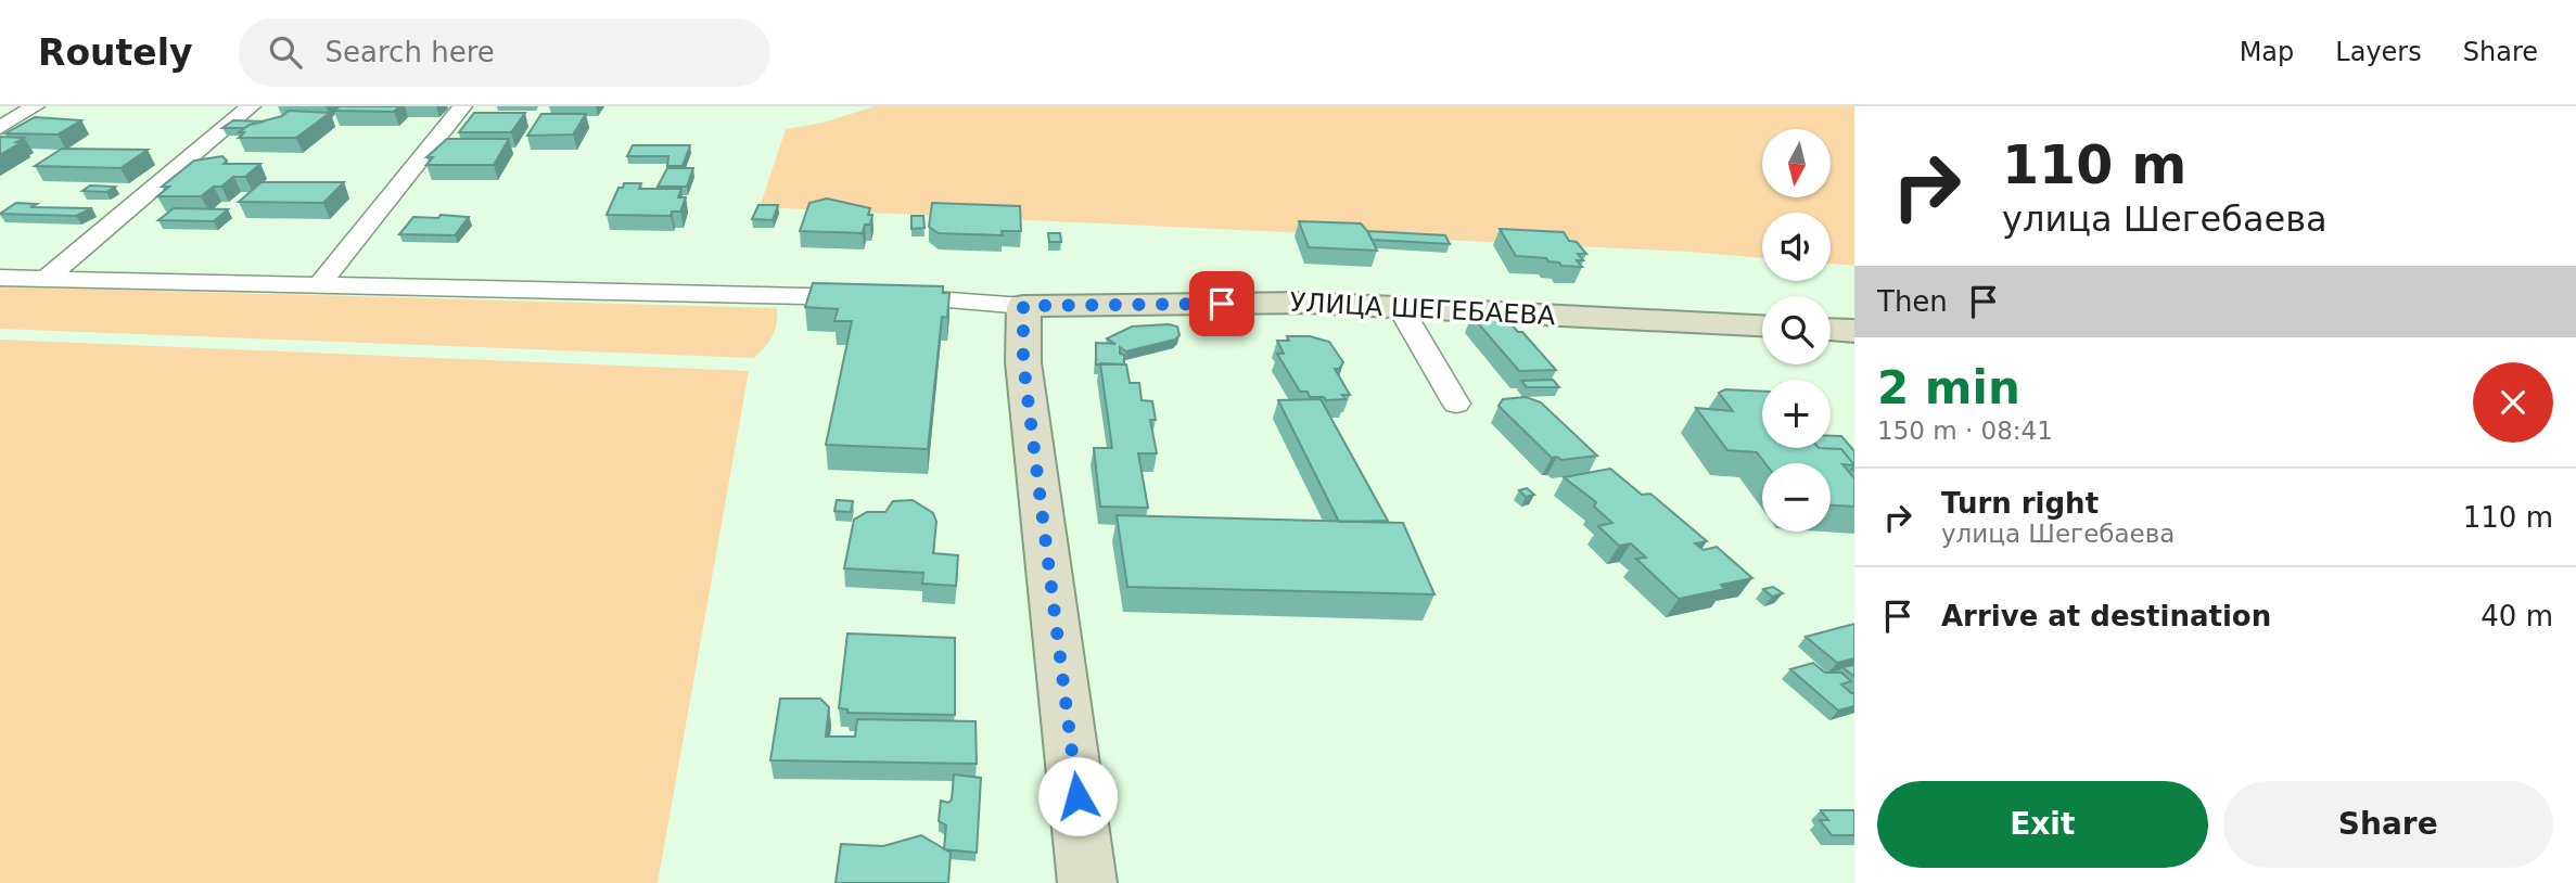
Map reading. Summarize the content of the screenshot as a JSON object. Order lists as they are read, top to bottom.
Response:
{
  "streets": {
    "main road": ["УЛИЦА ШЕГЕБАЕВА"]
  },
  "north": "bottom",
  "page": {
    "header": "Routely",
    "search": "Search here",
    "nav": ["Map", "Layers", "Share"],
    "turn": ["110 m", "улица Шегебаева"],
    "map_buttons": ["+", "−"],
    "then": "Then",
    "heading": ["2 min", "150 m · 08:41"],
    "list": [
      {
        "name": "Turn right",
        "note": "улица Шегебаева",
        "value": "110 m"
      },
      {
        "name": "Arrive at destination",
        "value": "40 m"
      }
    ],
    "buttons": ["Exit", "Share"]
  }
}
